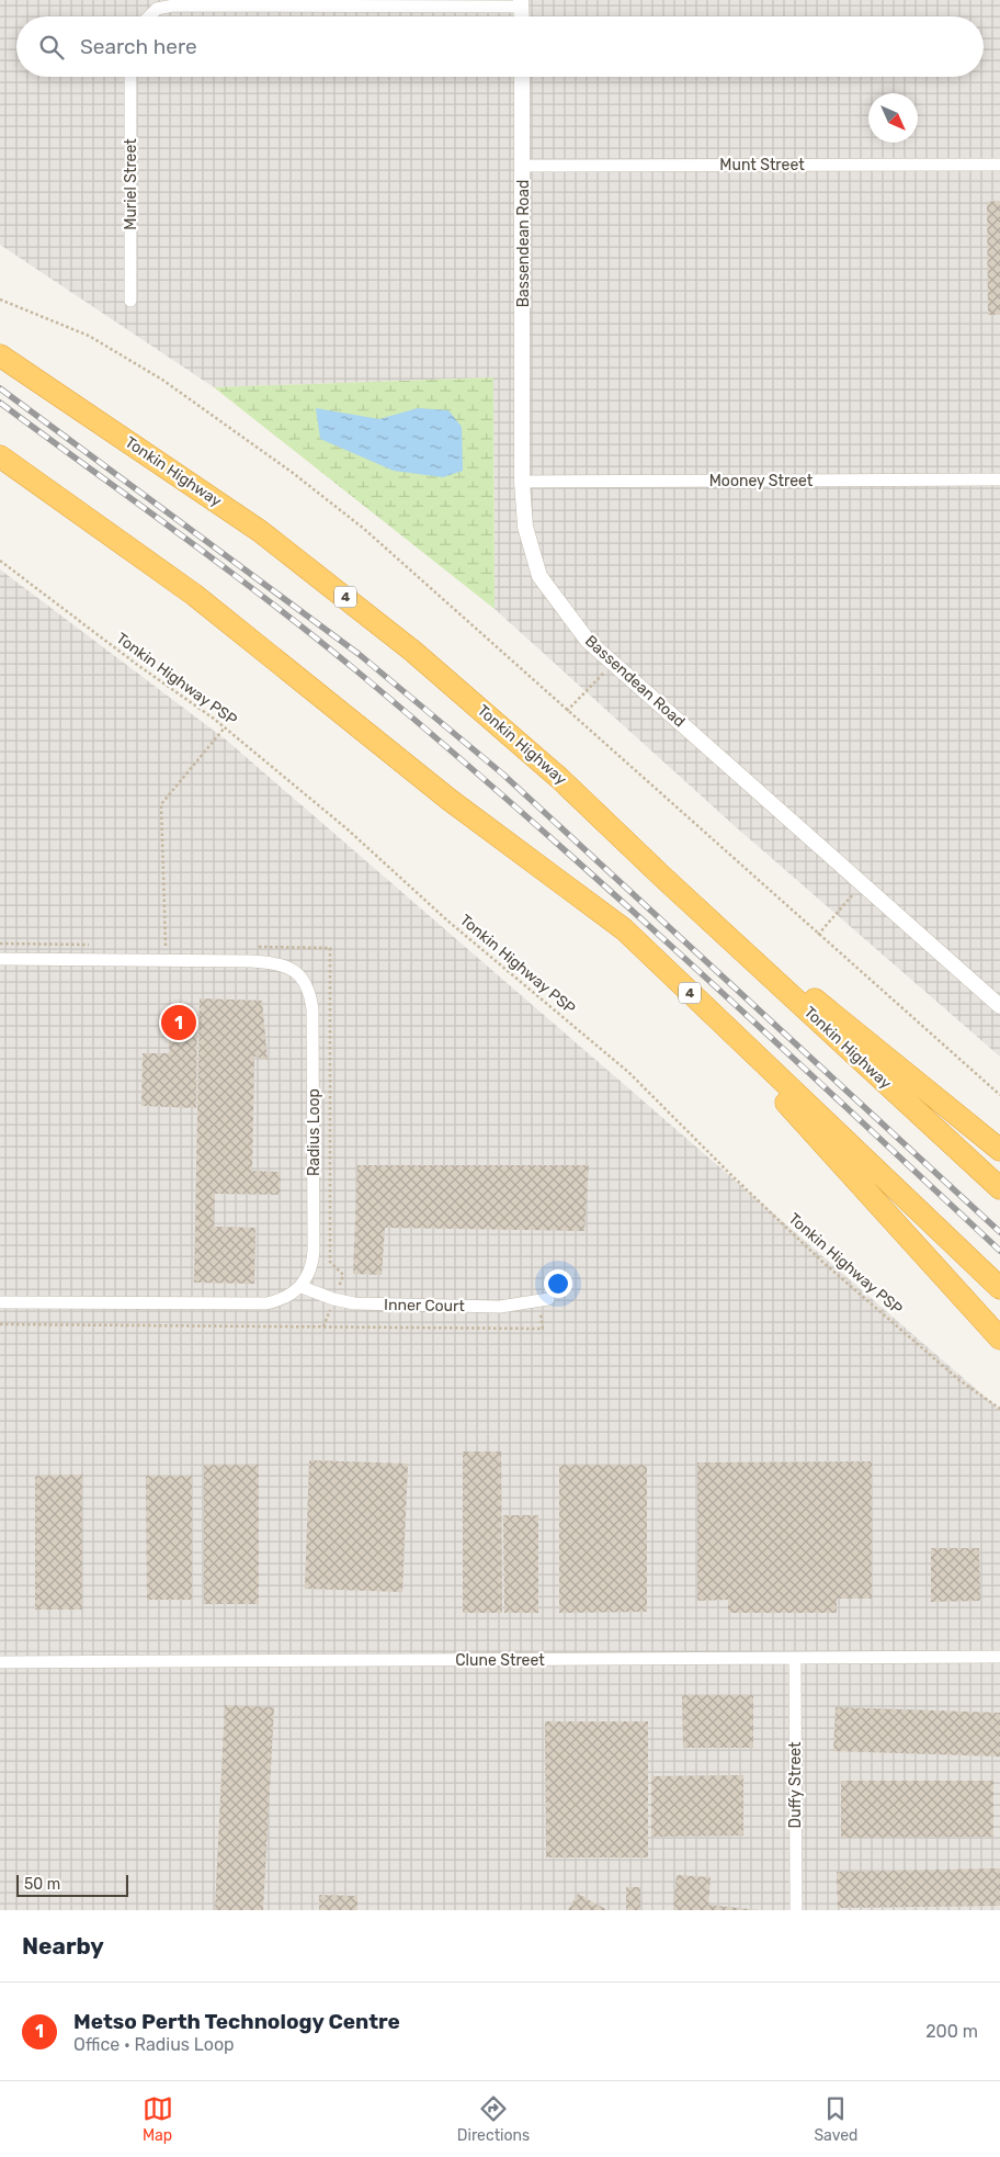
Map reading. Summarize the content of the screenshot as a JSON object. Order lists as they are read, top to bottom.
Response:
{
  "streets": {
    "highway": ["Tonkin Highway", "4"],
    "street": [
      "Munt Street",
      "Muriel Street",
      "Bassendean Road",
      "Mooney Street",
      "Radius Loop",
      "Inner Court",
      "Clune Street",
      "Duffy Street"
    ],
    "path": ["Tonkin Highway PSP"]
  },
  "crossings": [
    ["Munt Street", "Bassendean Road"],
    ["Bassendean Road", "Mooney Street"],
    ["Radius Loop", "Inner Court"],
    ["Clune Street", "Duffy Street"]
  ],
  "scale_bar": "50 m",
  "north": "bottom right",
  "page": {
    "search": "Search here",
    "pins": "1",
    "scale": "50 m",
    "heading": "Nearby",
    "list": [
      {
        "mark": "1",
        "name": "Metso Perth Technology Centre",
        "note": "Office · Radius Loop",
        "value": "200 m"
      }
    ],
    "nav": ["Map", "Directions", "Saved"]
  }
}
